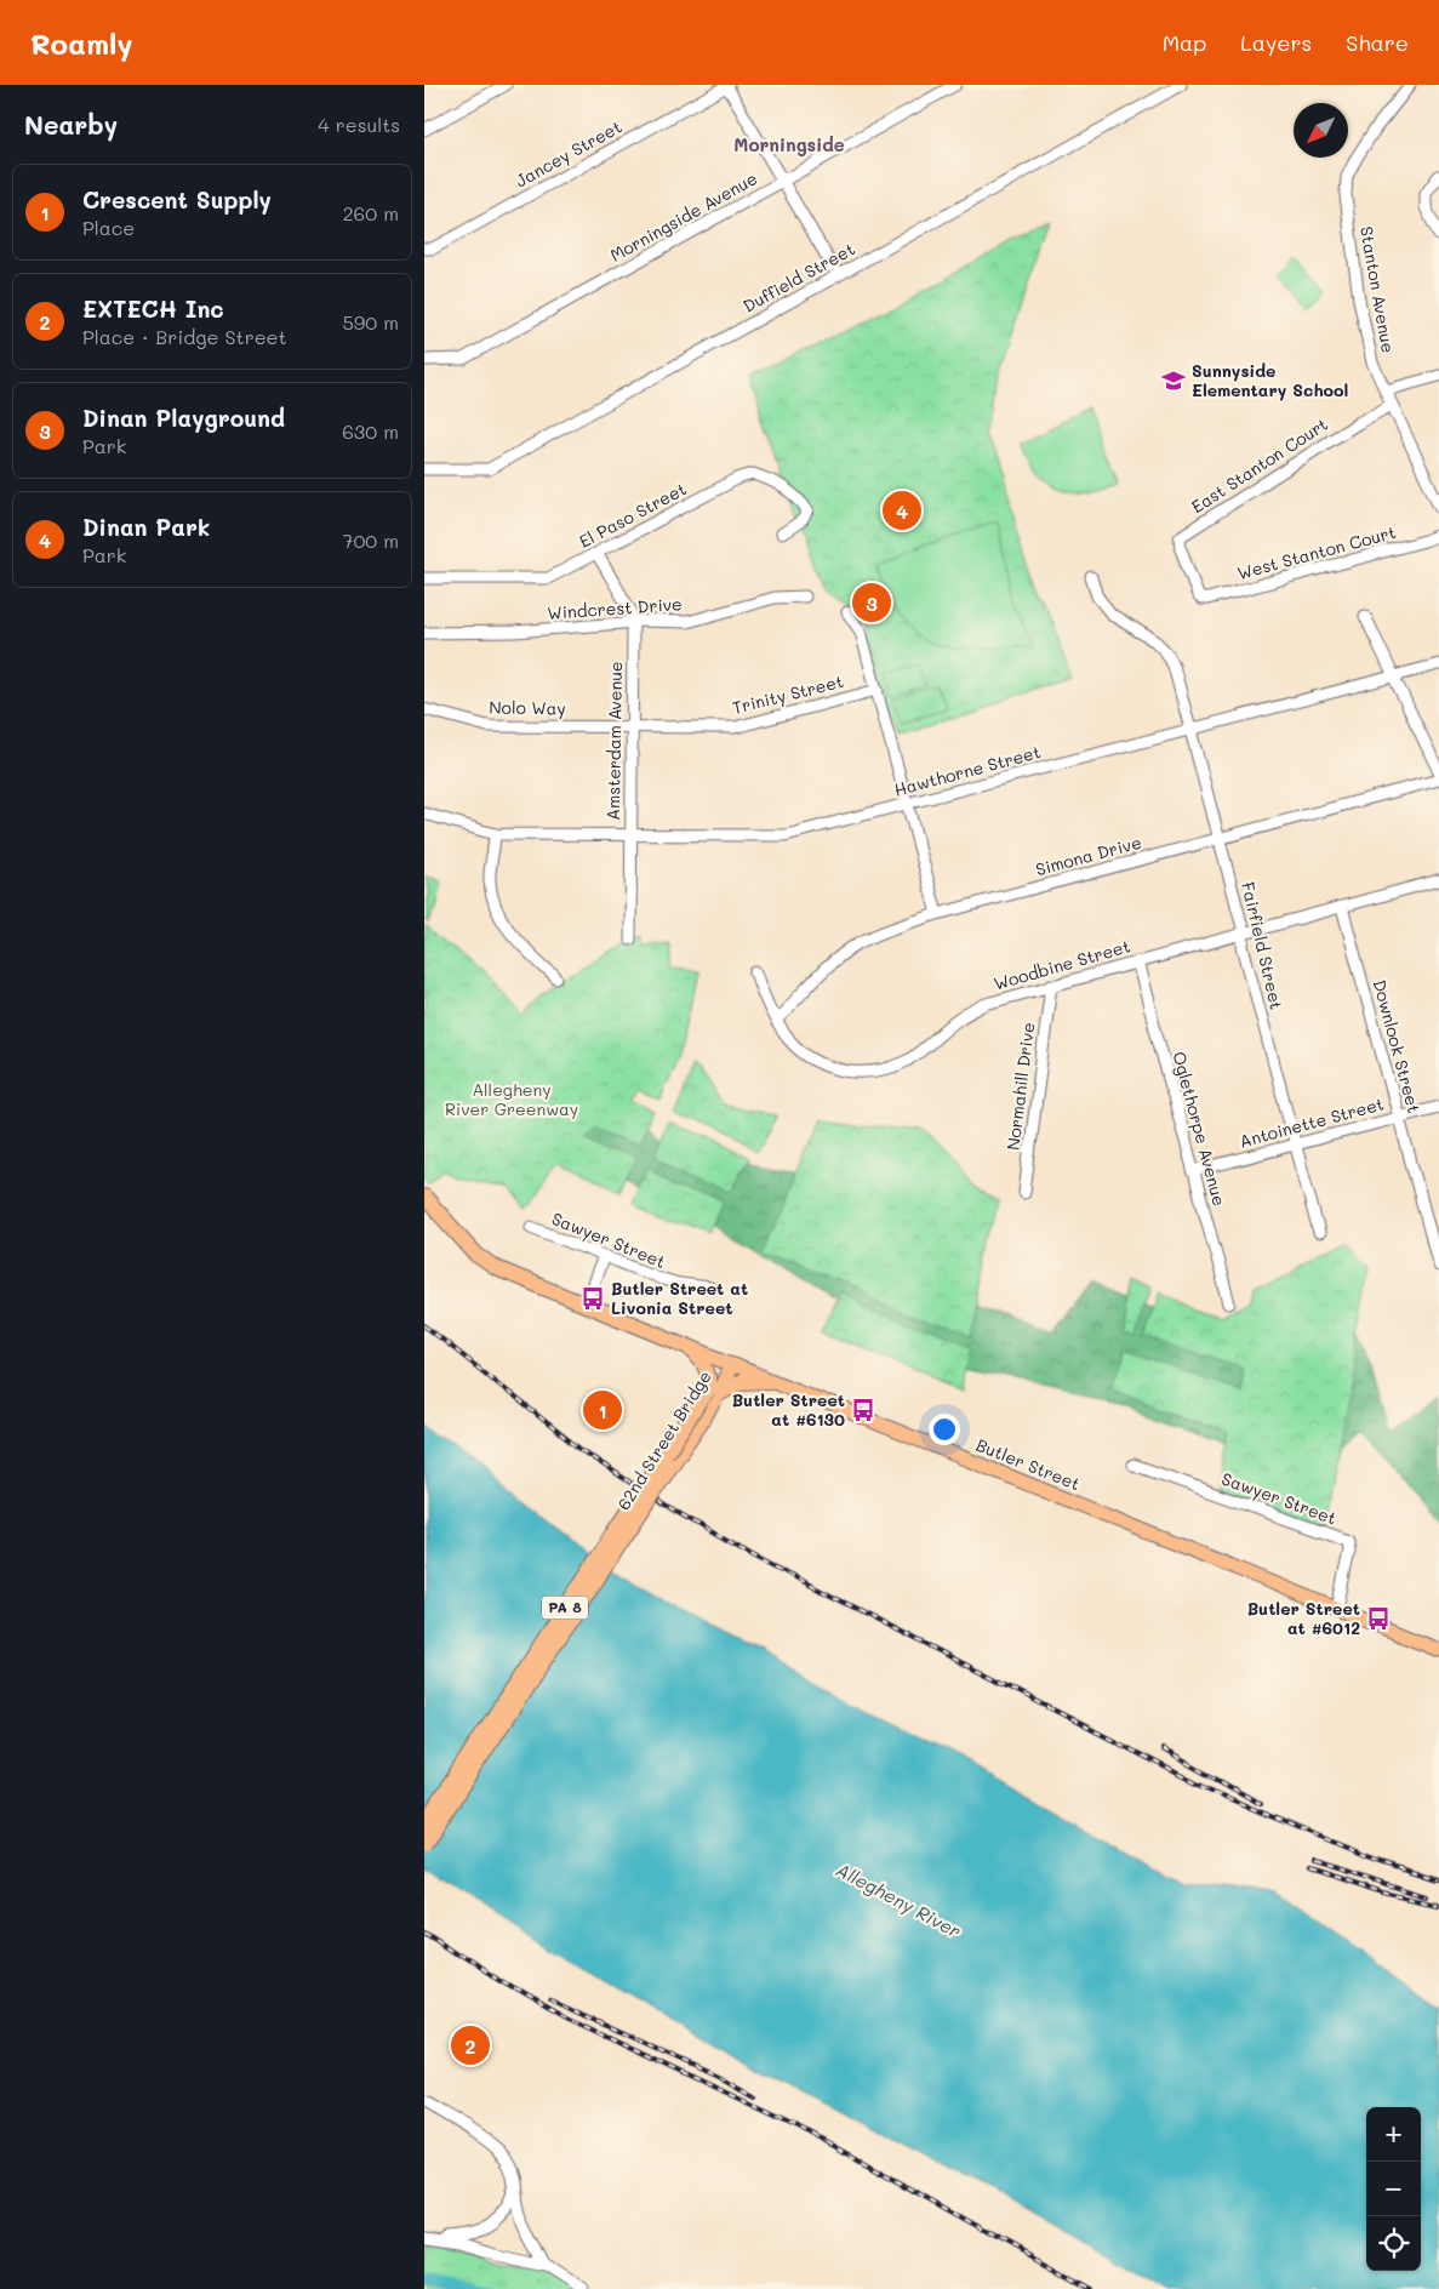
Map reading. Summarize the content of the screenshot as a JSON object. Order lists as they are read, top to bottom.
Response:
{
  "streets": {
    "highway": ["62nd Street Bridge", "Butler Street", "PA 8"],
    "street": [
      "Jancey Street",
      "Morningside Avenue",
      "Duffield Street",
      "Stanton Avenue",
      "East Stanton Court",
      "El Paso Street",
      "West Stanton Court",
      "Windcrest Drive",
      "Trinity Street",
      "Nolo Way",
      "Amsterdam Avenue",
      "Hawthorne Street",
      "Simona Drive",
      "Fairfield Street",
      "Woodbine Street",
      "Downlook Street",
      "Normahill Drive",
      "Antoinette Street",
      "Oglethorpe Avenue",
      "Sawyer Street"
    ]
  },
  "crossings": [
    ["Stanton Avenue", "East Stanton Court"],
    ["East Stanton Court", "West Stanton Court"],
    ["El Paso Street", "Amsterdam Avenue"],
    ["Windcrest Drive", "Amsterdam Avenue"],
    ["Trinity Street", "Nolo Way"],
    ["Trinity Street", "Amsterdam Avenue"],
    ["Nolo Way", "Amsterdam Avenue"],
    ["Amsterdam Avenue", "Hawthorne Street"],
    ["Hawthorne Street", "Fairfield Street"],
    ["Simona Drive", "Fairfield Street"],
    ["Simona Drive", "Woodbine Street"],
    ["Fairfield Street", "Woodbine Street"],
    ["Fairfield Street", "Antoinette Street"],
    ["Woodbine Street", "Downlook Street"],
    ["Woodbine Street", "Normahill Drive"],
    ["Woodbine Street", "Oglethorpe Avenue"],
    ["Downlook Street", "Antoinette Street"],
    ["Antoinette Street", "Oglethorpe Avenue"],
    ["Sawyer Street", "Butler Street"],
    ["62nd Street Bridge", "Butler Street"]
  ],
  "districts": ["Morningside"],
  "water": ["Allegheny River"],
  "parks": ["Allegheny River Greenway"],
  "places": {
    "school or university": ["Sunnyside Elementary School"],
    "bus stop": ["Butler Street at Livonia Street", "Butler Street at #6130", "Butler Street at #6012"]
  },
  "north": "bottom left",
  "page": {
    "header": "Roamly",
    "nav": ["Map", "Layers", "Share"],
    "heading": ["Nearby", "4 results"],
    "list": [
      {
        "mark": "1",
        "name": "Crescent Supply",
        "note": "Place",
        "value": "260 m"
      },
      {
        "mark": "2",
        "name": "EXTECH Inc",
        "note": "Place · Bridge Street",
        "value": "590 m"
      },
      {
        "mark": "3",
        "name": "Dinan Playground",
        "note": "Park",
        "value": "630 m"
      },
      {
        "mark": "4",
        "name": "Dinan Park",
        "note": "Park",
        "value": "700 m"
      }
    ],
    "pins": [
      "4",
      "3",
      "1",
      "2"
    ],
    "map_buttons": ["+", "−"]
  }
}
